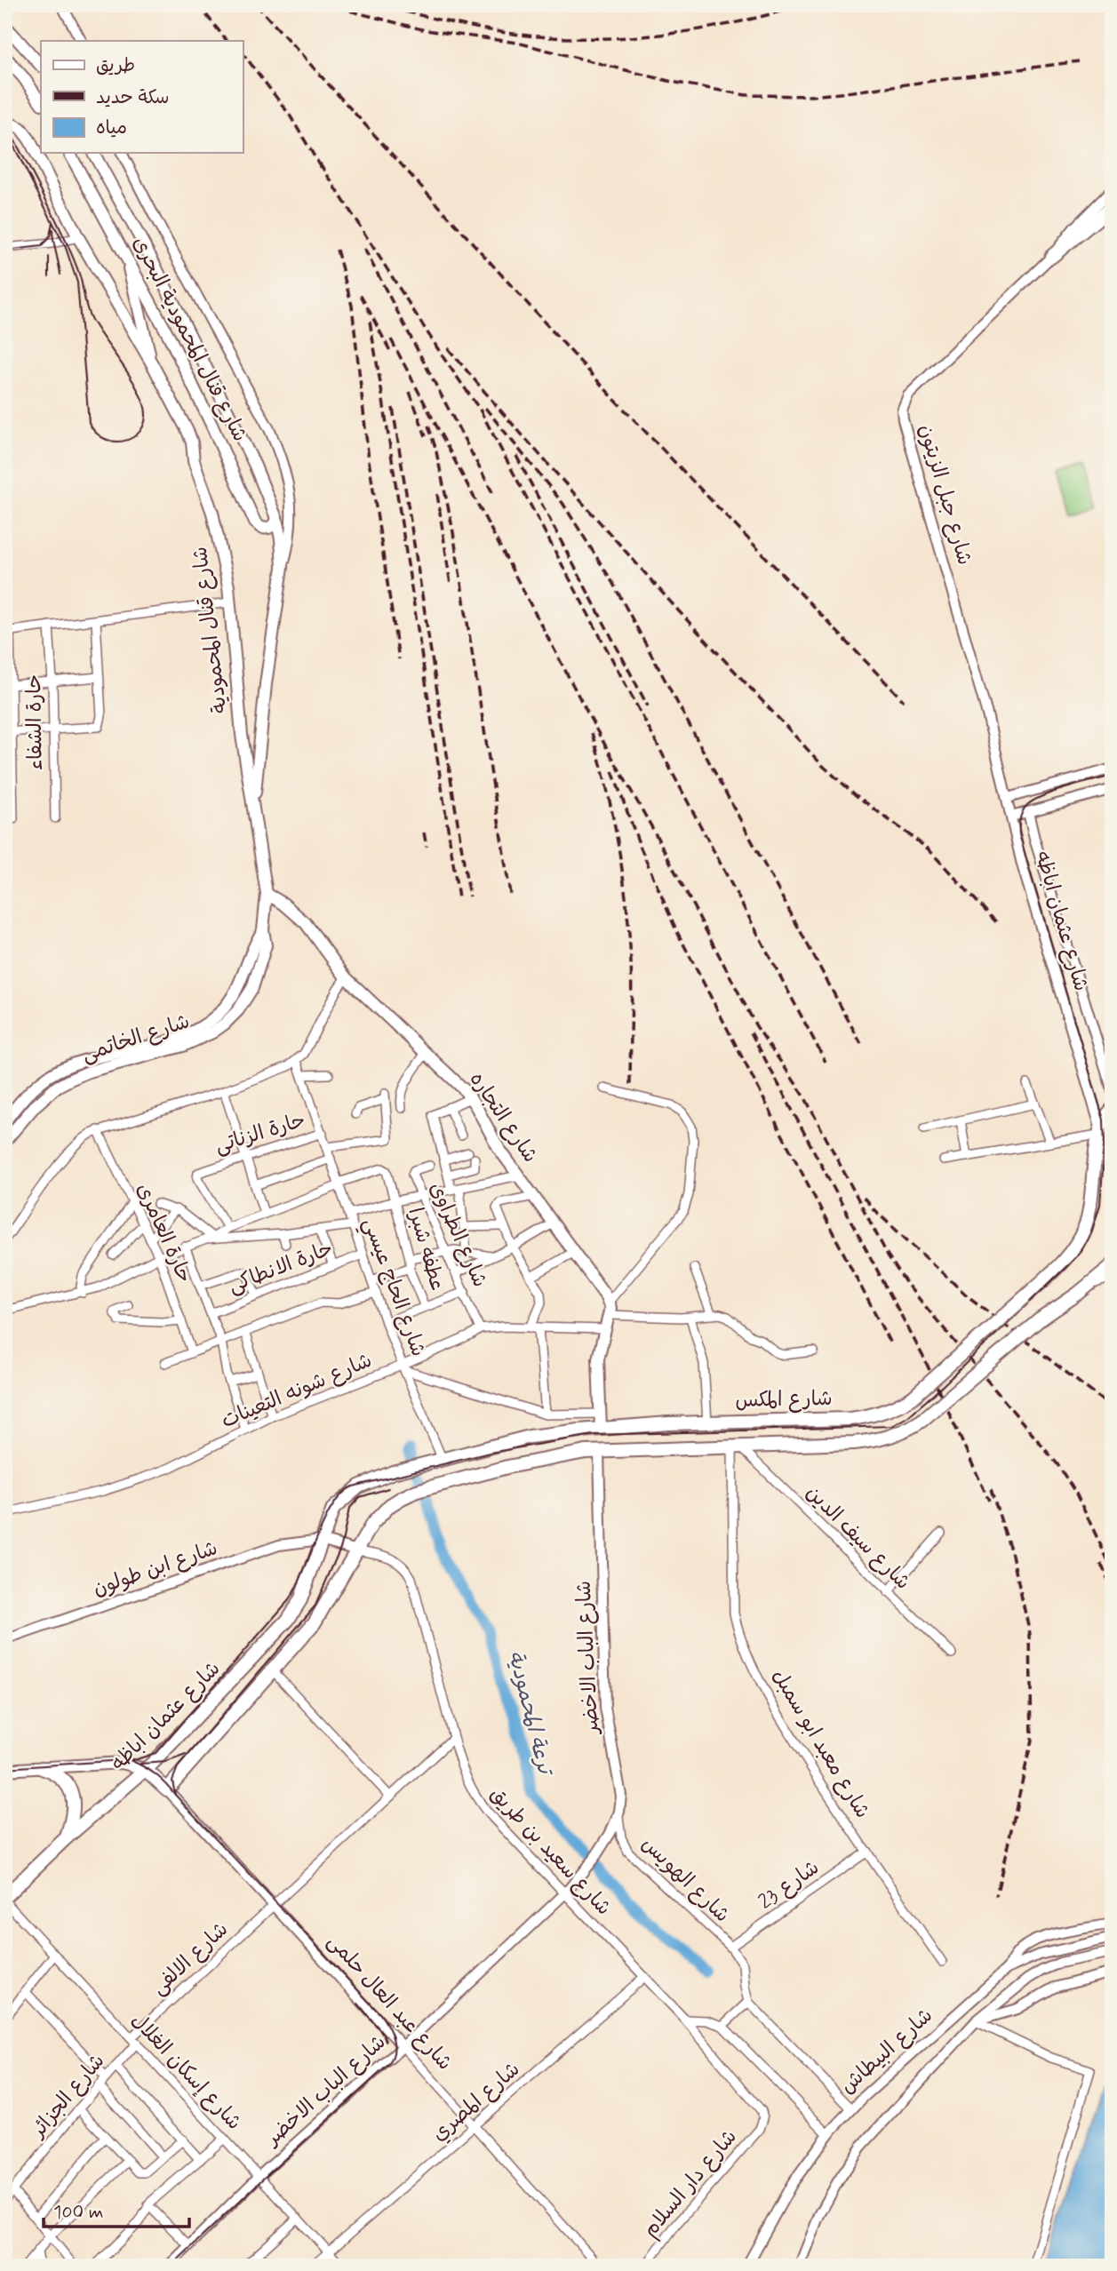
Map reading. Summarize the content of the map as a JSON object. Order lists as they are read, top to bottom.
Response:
{
  "streets": {
    "main road": [
      "شارع قنال المحمودية البحرى",
      "شارع قنال المحمودية",
      "شارع عثمان اباظه",
      "شارع الخاتمى",
      "شارع التجاره",
      "شارع المكس",
      "شارع عبد العال حلمى"
    ],
    "street": [
      "شارع جبل الزيتون",
      "حارة الشفاء",
      "حارة الزناتى",
      "حارة العامرى",
      "شارع الطراوى",
      "عطفه شبرا",
      "حارة الانطاكى",
      "شارع الحاج عيسي",
      "شارع شونه التعينات",
      "شارع سيف الدين",
      "شارع ابن طولون",
      "شارع الباب الاخضر",
      "شارع معبد ابو سمبل",
      "شارع سعيد بن طريق",
      "شارع الهويس",
      "شارع 23",
      "شارع الالفى",
      "شارع البيطاش",
      "شارع إسكان الغلال",
      "شارع الجزائر",
      "شارع المصري",
      "شارع دار السلام"
    ]
  },
  "crossings": [
    ["شارع قنال المحمودية البحرى", "شارع قنال المحمودية"],
    ["شارع جبل الزيتون", "شارع عثمان اباظه"],
    ["شارع قنال المحمودية", "شارع الخاتمى"],
    ["شارع قنال المحمودية", "شارع التجاره"],
    ["شارع عثمان اباظه", "شارع المكس"],
    ["شارع عثمان اباظه", "شارع ابن طولون"],
    ["شارع عثمان اباظه", "شارع عبد العال حلمى"],
    ["شارع عثمان اباظه", "شارع إسكان الغلال"],
    ["حارة الزناتى", "شارع الحاج عيسي"],
    ["شارع الطراوى", "شارع شونه التعينات"],
    ["عطفه شبرا", "شارع الحاج عيسي"],
    ["حارة الانطاكى", "شارع الحاج عيسي"],
    ["شارع الحاج عيسي", "شارع شونه التعينات"],
    ["شارع المكس", "شارع ابن طولون"],
    ["شارع سيف الدين", "شارع معبد ابو سمبل"],
    ["شارع الباب الاخضر", "شارع سعيد بن طريق"],
    ["شارع الباب الاخضر", "شارع الهويس"],
    ["شارع الباب الاخضر", "شارع عبد العال حلمى"],
    ["شارع الباب الاخضر", "شارع إسكان الغلال"],
    ["شارع معبد ابو سمبل", "شارع 23"],
    ["شارع سعيد بن طريق", "شارع الالفى"],
    ["شارع سعيد بن طريق", "شارع المصري"],
    ["شارع سعيد بن طريق", "شارع دار السلام"],
    ["شارع الهويس", "شارع 23"],
    ["شارع الالفى", "شارع عبد العال حلمى"],
    ["شارع الالفى", "شارع إسكان الغلال"],
    ["شارع الالفى", "شارع الجزائر"],
    ["شارع عبد العال حلمى", "شارع المصري"],
    ["شارع إسكان الغلال", "شارع الجزائر"],
    ["شارع إسكان الغلال", "شارع المصري"]
  ],
  "water": ["ترعة المحمودية"],
  "legend": ["طريق", "سكة حديد", "مياه"],
  "scale_bar": "100 m"
}
